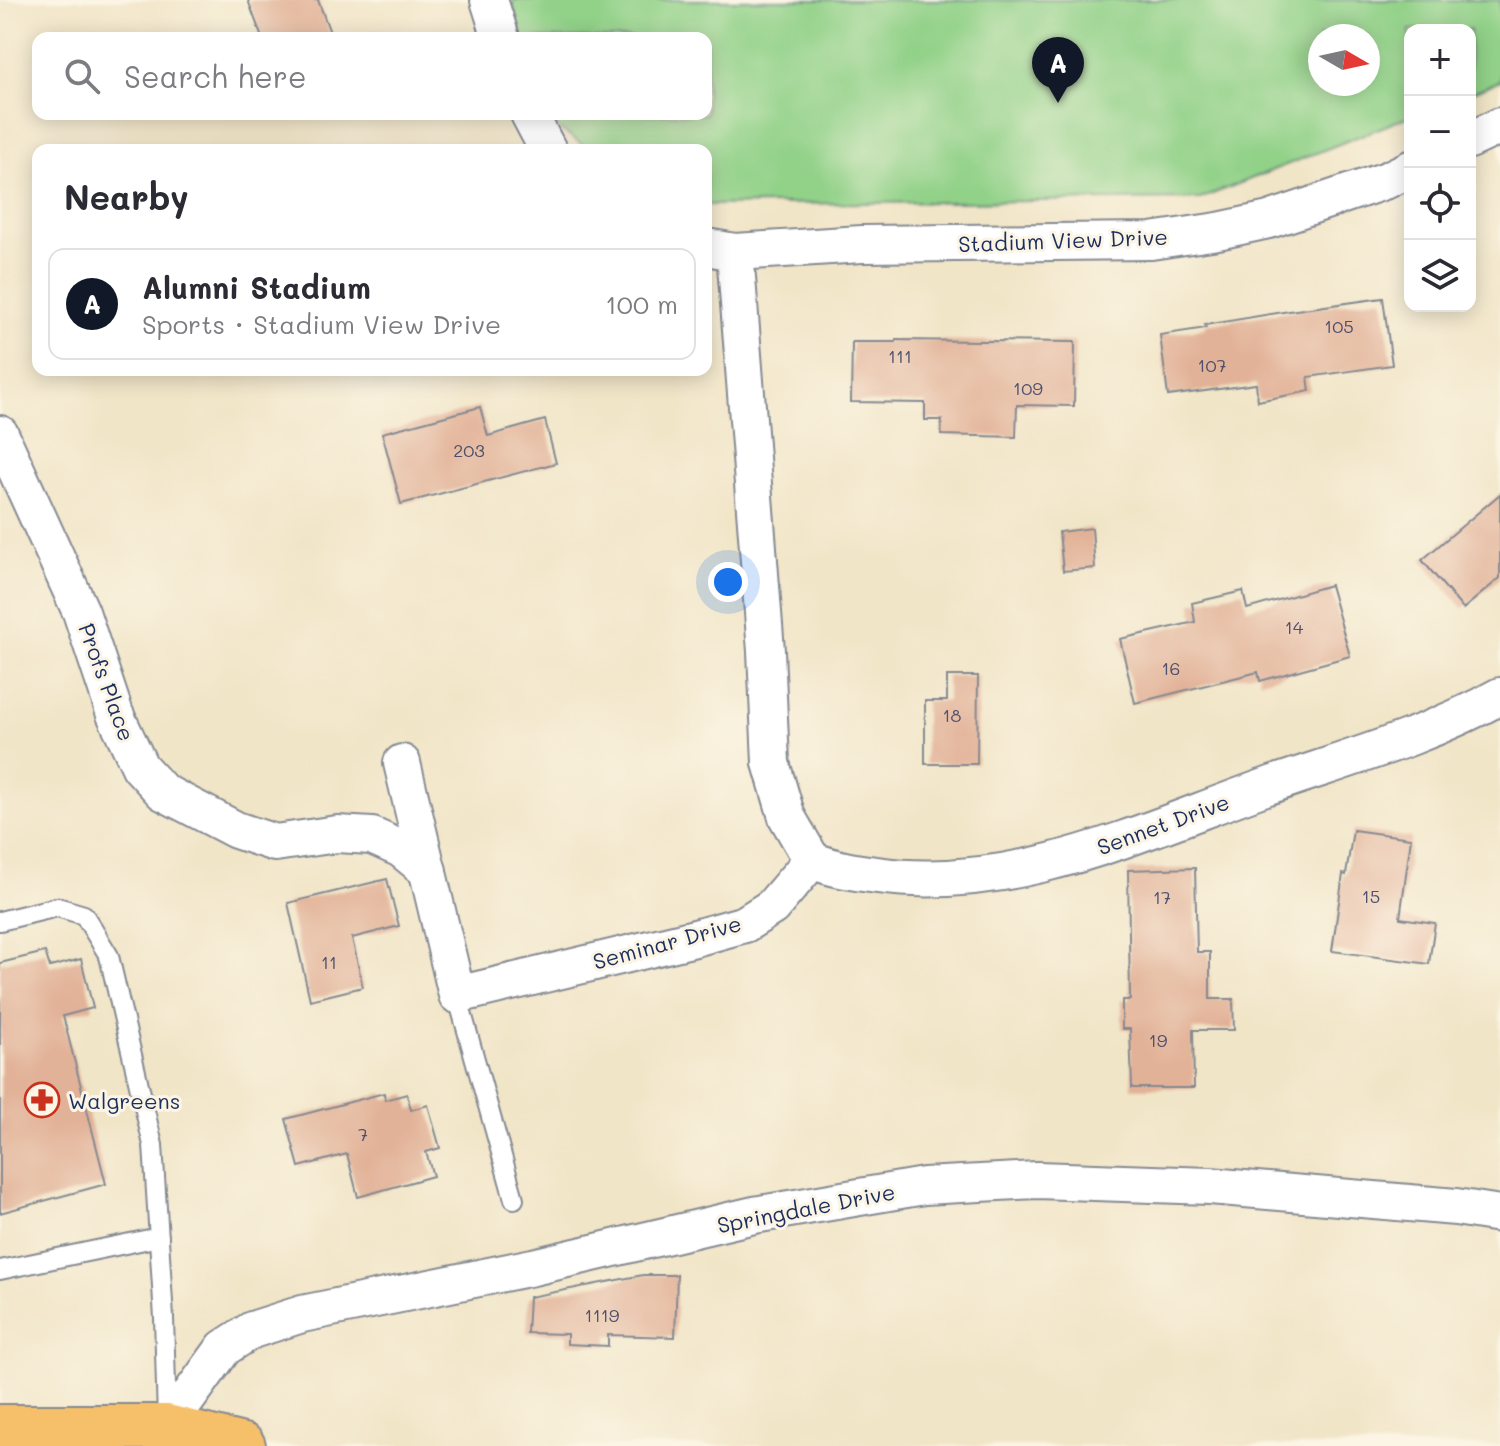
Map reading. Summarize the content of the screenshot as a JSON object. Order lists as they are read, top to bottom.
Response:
{
  "streets": {
    "street": [
      "Stadium View Drive",
      "Profs Place",
      "Sennet Drive",
      "Seminar Drive",
      "Springdale Drive"
    ]
  },
  "crossings": [
    ["Sennet Drive", "Seminar Drive"]
  ],
  "places": {
    "pharmacy": ["Walgreens"]
  },
  "house_numbers": [
    "105",
    "111",
    "107",
    "109",
    "203",
    "14",
    "16",
    "18",
    "15",
    "17",
    "11",
    "19",
    "7",
    "1119"
  ],
  "north": "right",
  "page": {
    "map_buttons": ["+", "−"],
    "search": "Search here",
    "pins": "A",
    "heading": "Nearby",
    "list": [
      {
        "mark": "A",
        "name": "Alumni Stadium",
        "note": "Sports · Stadium View Drive",
        "value": "100 m"
      }
    ]
  }
}
